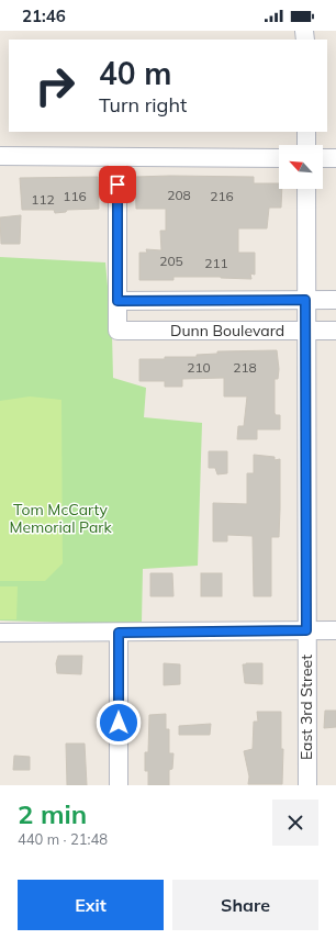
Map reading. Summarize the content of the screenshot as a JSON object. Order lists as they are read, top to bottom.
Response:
{
  "streets": {
    "street": ["Dunn Boulevard", "East 3rd Street"]
  },
  "crossings": [
    ["Dunn Boulevard", "East 3rd Street"]
  ],
  "parks": ["Tom McCarty Memorial Park"],
  "house_numbers": [
    "208",
    "116",
    "216",
    "112",
    "205",
    "211",
    "210",
    "218"
  ],
  "north": "top left",
  "page": {
    "status": "21:46",
    "turn": ["40 m", "Turn right"],
    "heading": ["2 min", "440 m · 21:48"],
    "buttons": ["Exit", "Share"]
  }
}
